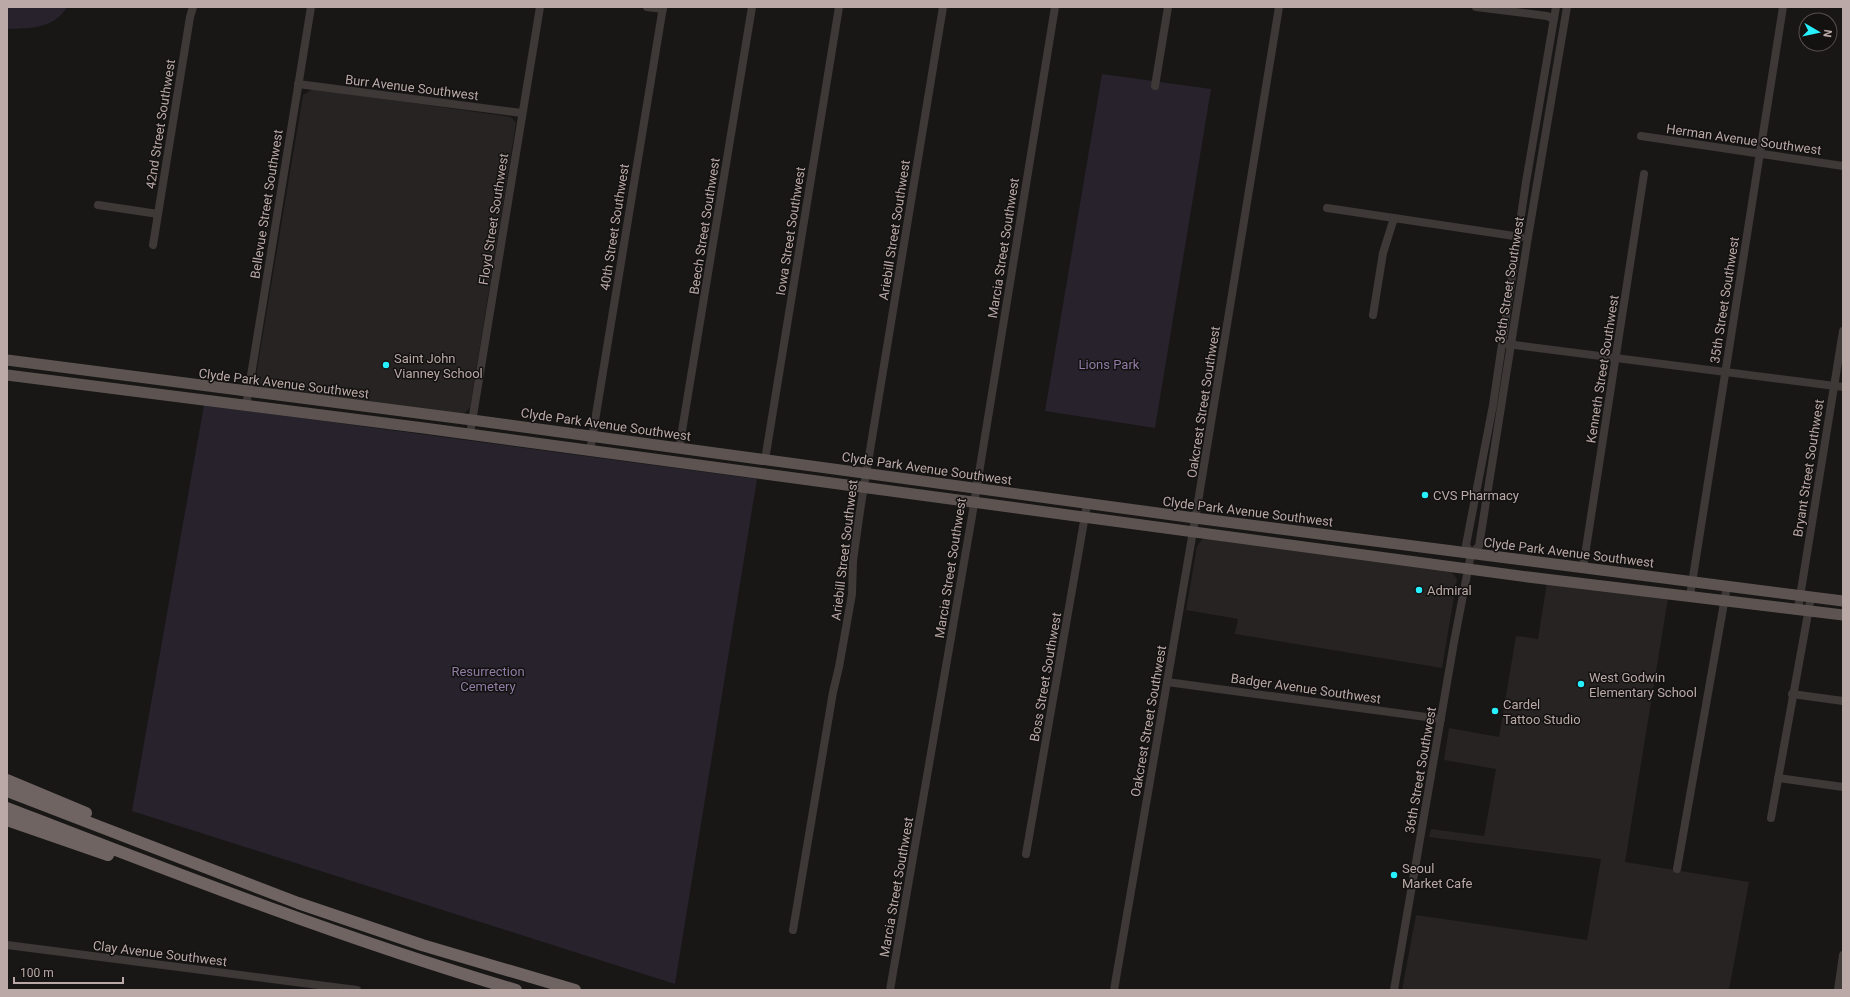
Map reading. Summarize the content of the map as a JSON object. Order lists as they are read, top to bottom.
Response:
{
  "streets": {
    "main road": ["Clyde Park Avenue Southwest"],
    "street": [
      "Burr Avenue Southwest",
      "42nd Street Southwest",
      "Herman Avenue Southwest",
      "Bellevue Street Southwest",
      "Floyd Street Southwest",
      "Beech Street Southwest",
      "40th Street Southwest",
      "Ariebill Street Southwest",
      "Iowa Street Southwest",
      "Marcia Street Southwest",
      "36th Street Southwest",
      "35th Street Southwest",
      "Kenneth Street Southwest",
      "Oakcrest Street Southwest",
      "Bryant Street Southwest",
      "Boss Street Southwest",
      "Badger Avenue Southwest",
      "Clay Avenue Southwest"
    ]
  },
  "crossings": [
    ["Burr Avenue Southwest", "Bellevue Street Southwest"],
    ["Burr Avenue Southwest", "Floyd Street Southwest"],
    ["Herman Avenue Southwest", "35th Street Southwest"],
    ["Bellevue Street Southwest", "Clyde Park Avenue Southwest"],
    ["Floyd Street Southwest", "Clyde Park Avenue Southwest"],
    ["Beech Street Southwest", "Clyde Park Avenue Southwest"],
    ["40th Street Southwest", "Clyde Park Avenue Southwest"],
    ["Ariebill Street Southwest", "Clyde Park Avenue Southwest"],
    ["Iowa Street Southwest", "Clyde Park Avenue Southwest"],
    ["Marcia Street Southwest", "Clyde Park Avenue Southwest"],
    ["36th Street Southwest", "Clyde Park Avenue Southwest"],
    ["36th Street Southwest", "Badger Avenue Southwest"],
    ["35th Street Southwest", "Clyde Park Avenue Southwest"],
    ["Kenneth Street Southwest", "Clyde Park Avenue Southwest"],
    ["Clyde Park Avenue Southwest", "Oakcrest Street Southwest"],
    ["Clyde Park Avenue Southwest", "Bryant Street Southwest"],
    ["Clyde Park Avenue Southwest", "Boss Street Southwest"],
    ["Oakcrest Street Southwest", "Badger Avenue Southwest"]
  ],
  "parks": ["Lions Park", "Resurrection Cemetery"],
  "places": [
    "Saint John Vianney School",
    "CVS Pharmacy",
    "Admiral",
    "West Godwin Elementary School",
    "Cardel Tattoo Studio",
    "Seoul Market Cafe"
  ],
  "scale_bar": "100 m",
  "north": "right"
}
